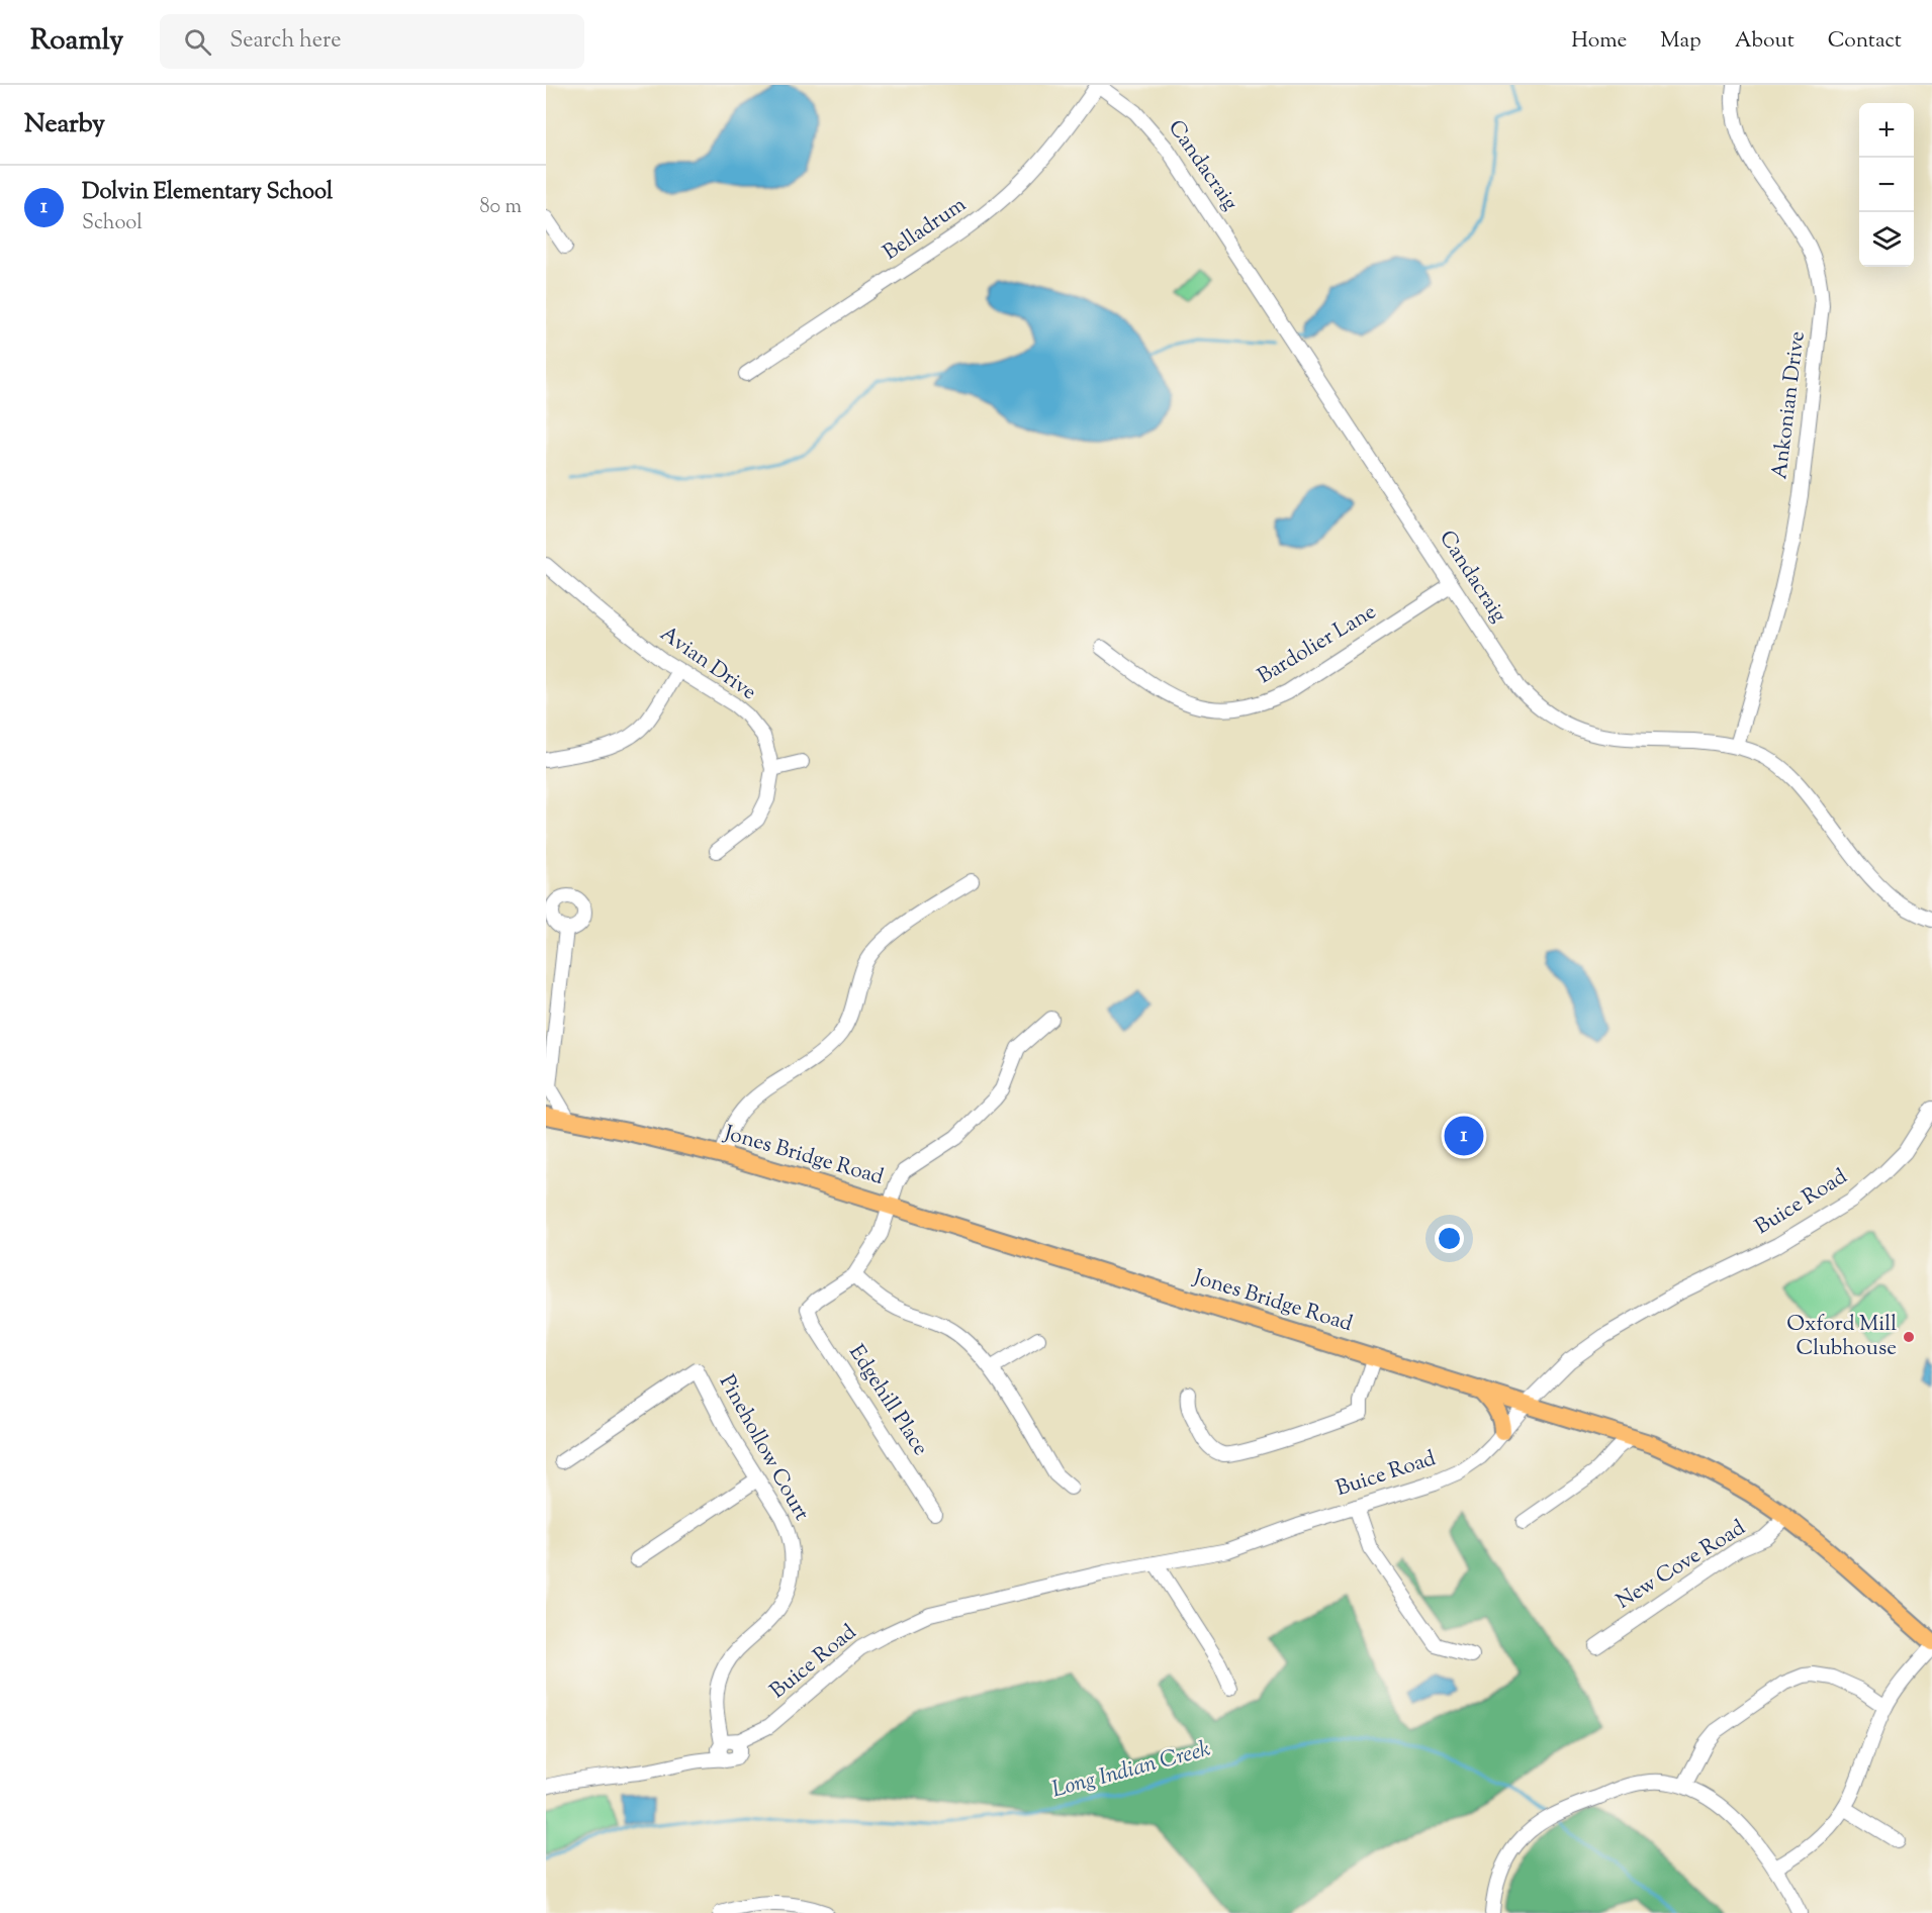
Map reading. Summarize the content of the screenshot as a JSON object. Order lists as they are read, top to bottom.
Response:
{
  "streets": {
    "main road": ["Jones Bridge Road"],
    "street": [
      "Candacraig",
      "Belladrum",
      "Ankonian Drive",
      "Bardolier Lane",
      "Avian Drive",
      "Buice Road",
      "Edgehill Place",
      "Pinehollow Court",
      "New Cove Road"
    ]
  },
  "crossings": [
    ["Candacraig", "Belladrum"],
    ["Candacraig", "Ankonian Drive"],
    ["Candacraig", "Bardolier Lane"],
    ["Jones Bridge Road", "Buice Road"],
    ["Jones Bridge Road", "New Cove Road"],
    ["Buice Road", "Pinehollow Court"]
  ],
  "water": ["Long Indian Creek"],
  "places": ["Oxford Mill Clubhouse"],
  "page": {
    "header": "Roamly",
    "search": "Search here",
    "nav": [
      "Home",
      "Map",
      "About",
      "Contact"
    ],
    "heading": "Nearby",
    "map_buttons": ["+", "−"],
    "list": [
      {
        "mark": "1",
        "name": "Dolvin Elementary School",
        "note": "School",
        "value": "80 m"
      }
    ],
    "pins": "1"
  }
}
